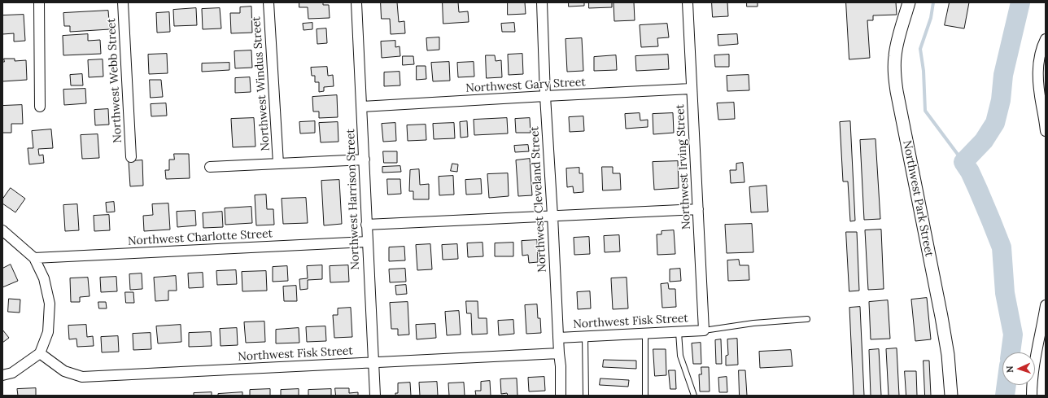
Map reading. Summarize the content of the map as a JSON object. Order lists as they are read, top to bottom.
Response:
{
  "streets": {
    "street": [
      "Northwest Webb Street",
      "Northwest Windus Street",
      "Northwest Gary Street",
      "Northwest Irving Street",
      "Northwest Park Street",
      "Northwest Harrison Street",
      "Northwest Cleveland Street",
      "Northwest Charlotte Street",
      "Northwest Fisk Street"
    ]
  },
  "crossings": [
    ["Northwest Gary Street", "Northwest Irving Street"],
    ["Northwest Gary Street", "Northwest Harrison Street"],
    ["Northwest Gary Street", "Northwest Cleveland Street"],
    ["Northwest Irving Street", "Northwest Fisk Street"],
    ["Northwest Harrison Street", "Northwest Charlotte Street"],
    ["Northwest Harrison Street", "Northwest Fisk Street"],
    ["Northwest Cleveland Street", "Northwest Fisk Street"]
  ],
  "north": "left"
}
